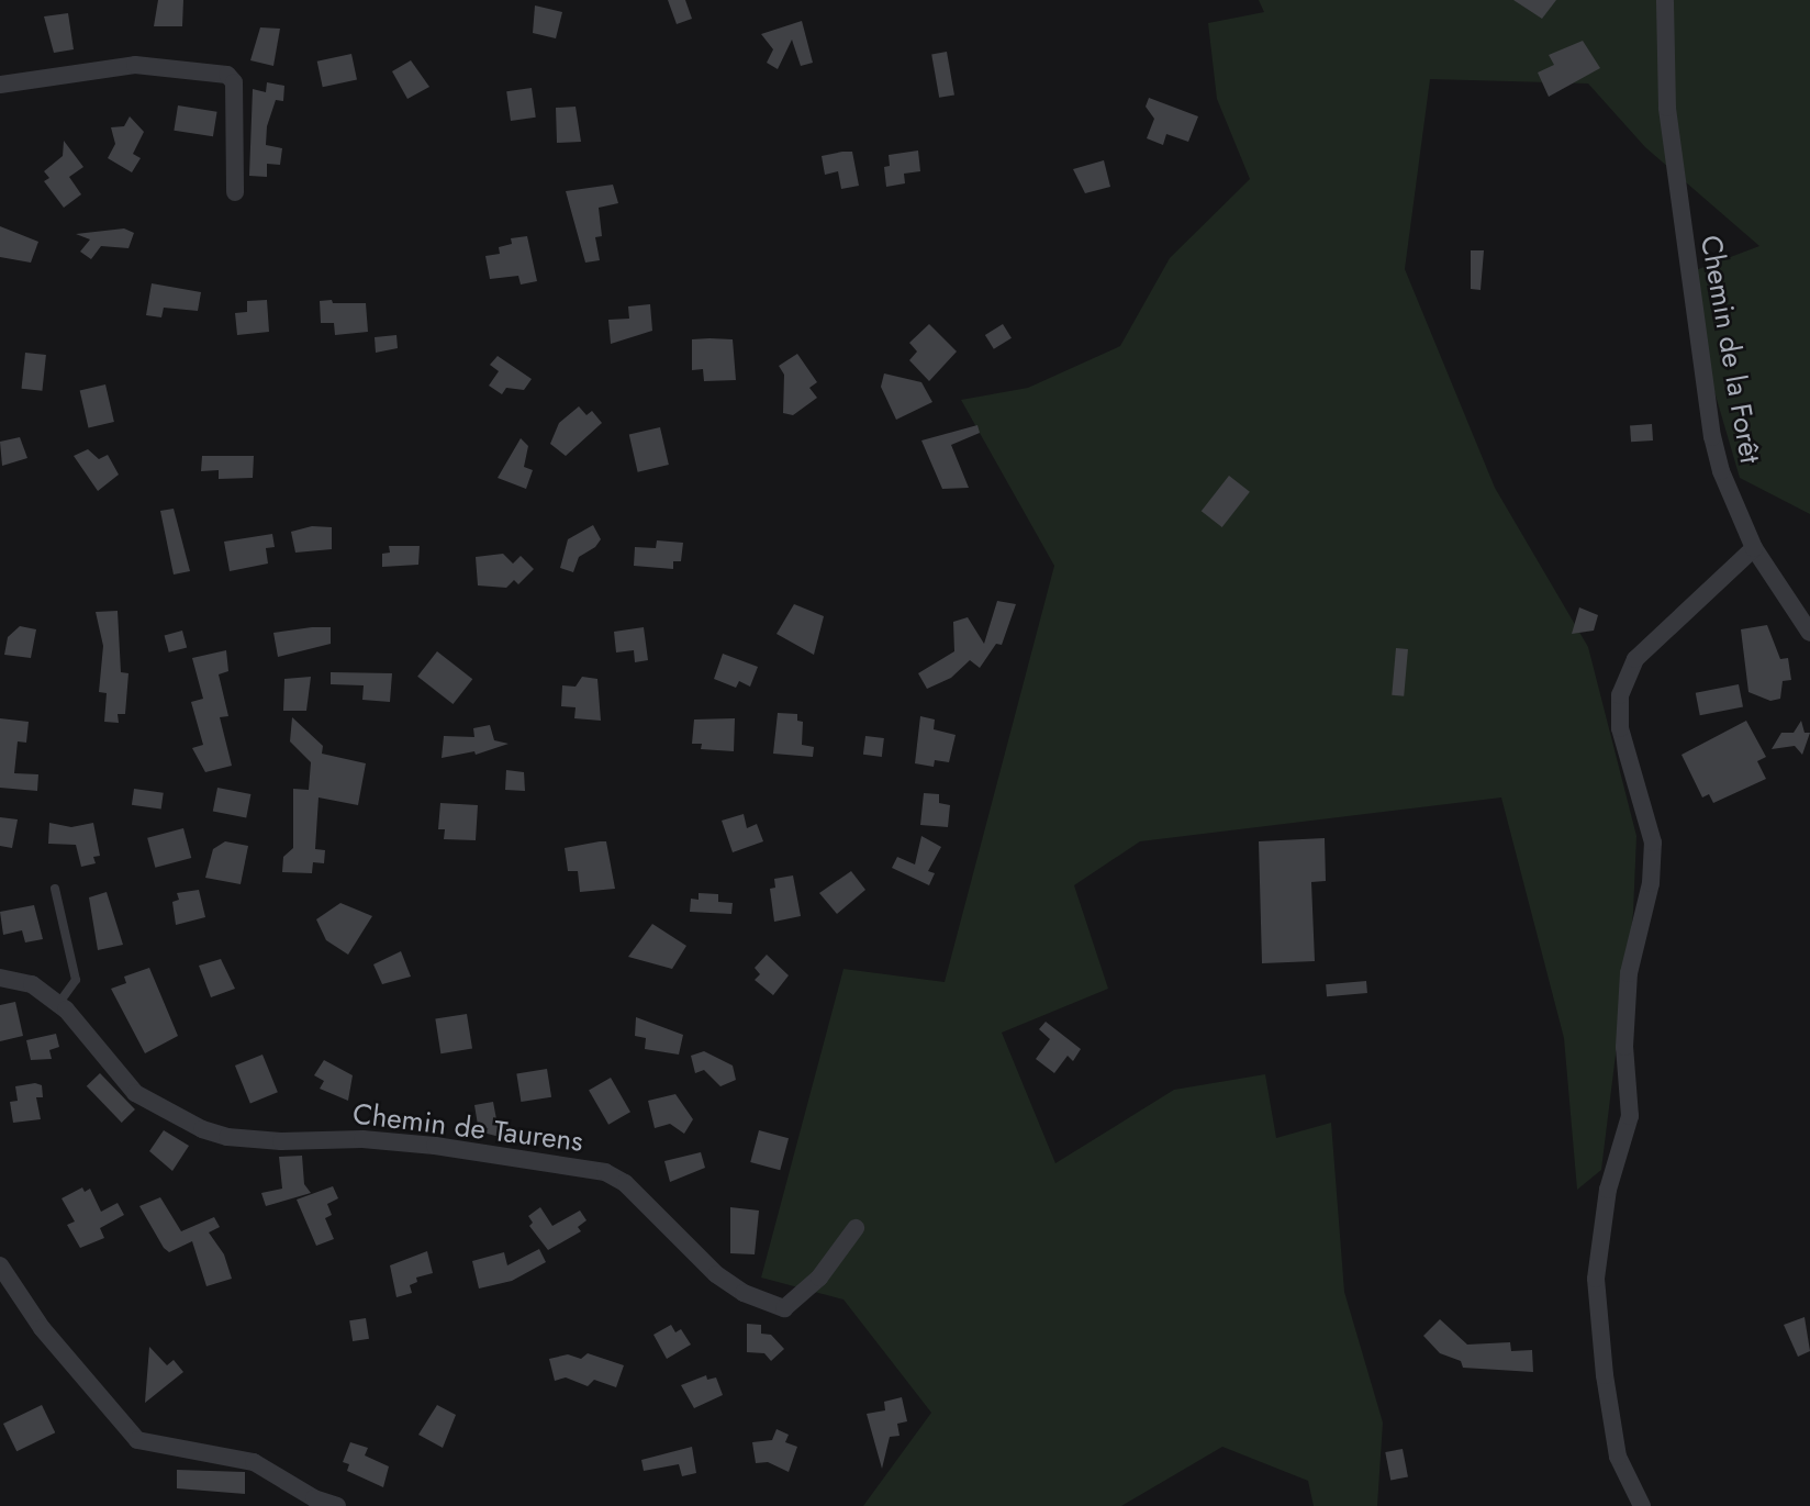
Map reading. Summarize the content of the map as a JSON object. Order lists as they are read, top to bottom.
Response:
{
  "streets": {
    "street": ["Chemin de la Forêt", "Chemin de Taurens"]
  }
}
